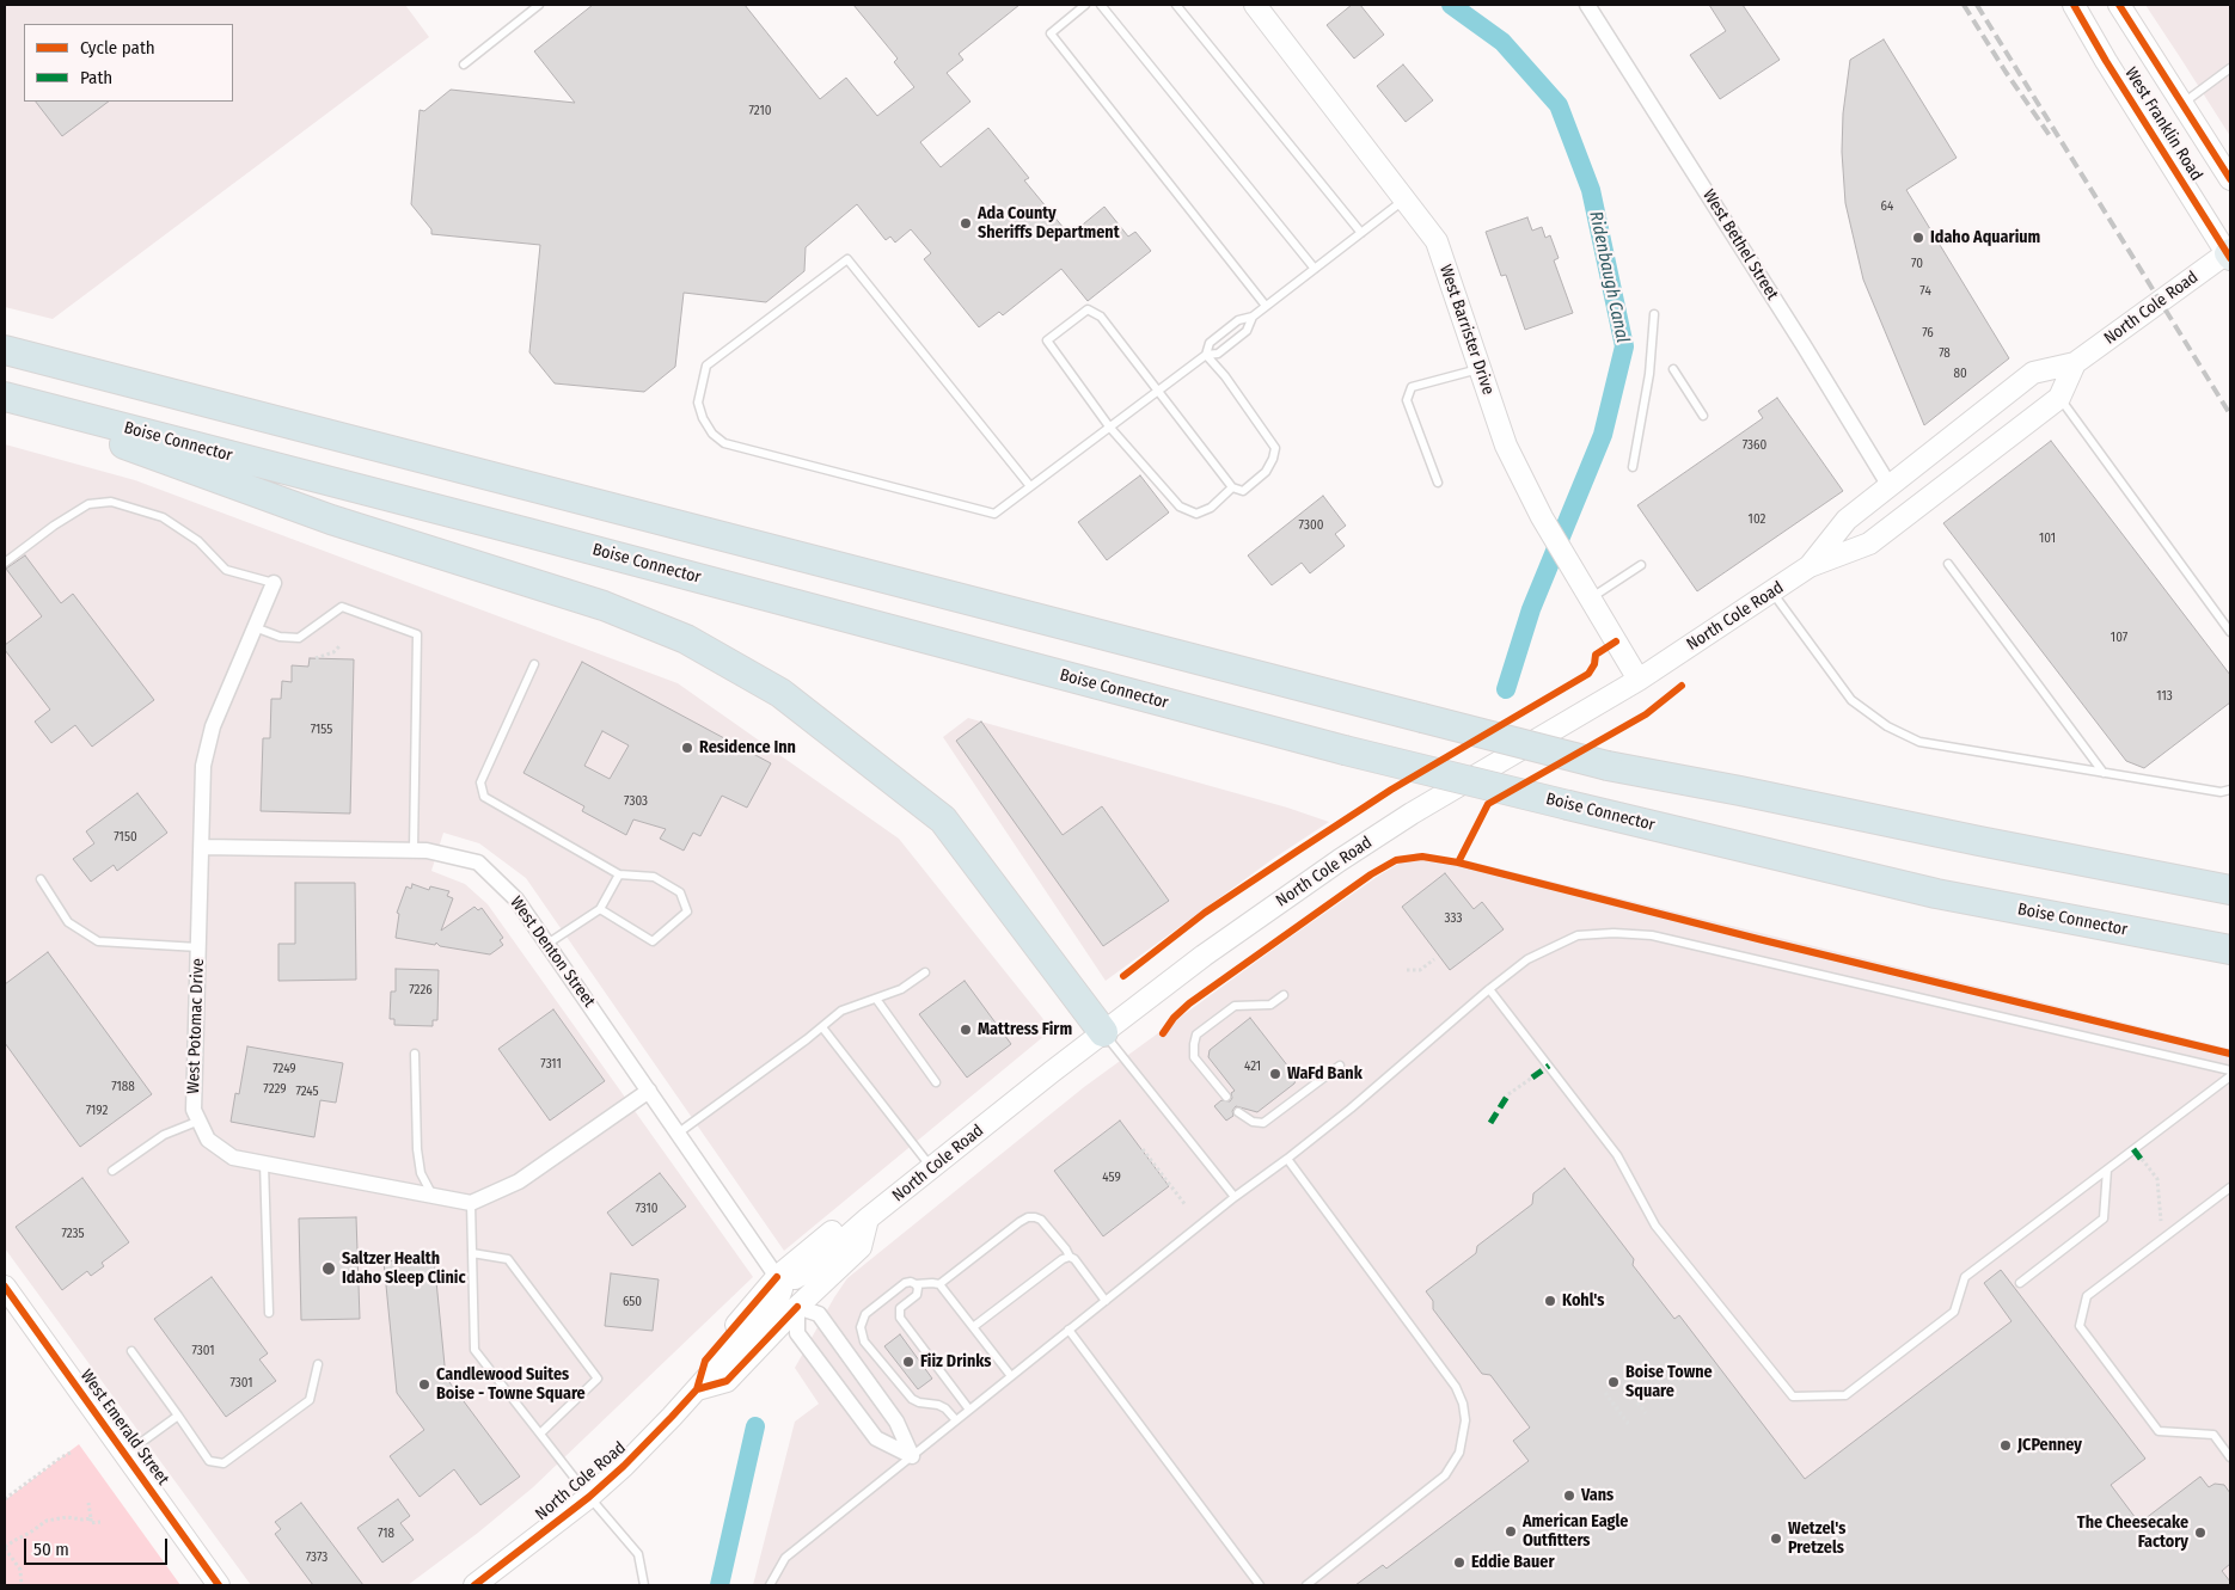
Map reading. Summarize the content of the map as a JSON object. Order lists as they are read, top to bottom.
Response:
{
  "streets": {
    "highway": ["Boise Connector"],
    "main road": [
      "West Franklin Road",
      "North Cole Road",
      "West Barrister Drive",
      "West Emerald Street"
    ],
    "street": ["West Bethel Street", "West Denton Street", "West Potomac Drive"]
  },
  "crossings": [
    ["West Franklin Road", "North Cole Road"],
    ["West Bethel Street", "North Cole Road"],
    ["North Cole Road", "West Barrister Drive"],
    ["North Cole Road", "West Denton Street"],
    ["West Denton Street", "West Potomac Drive"]
  ],
  "water": ["Ridenbaugh Canal"],
  "places": [
    "Ada County Sheriffs Department",
    "Idaho Aquarium",
    "Residence Inn",
    "Mattress Firm",
    "WaFd Bank",
    "Saltzer Health Idaho Sleep Clinic",
    "Kohl's",
    "Fiiz Drinks",
    "Boise Towne Square",
    "Candlewood Suites Boise - Towne Square",
    "JCPenney",
    "Vans",
    "American Eagle Outfitters",
    "The Cheesecake Factory",
    "Wetzel's Pretzels",
    "Eddie Bauer"
  ],
  "house_numbers": [
    "7210",
    "64",
    "70",
    "74",
    "76",
    "78",
    "80",
    "7360",
    "102",
    "7300",
    "101",
    "107",
    "113",
    "7155",
    "7303",
    "7150",
    "333",
    "7226",
    "7311",
    "421",
    "7249",
    "7188",
    "7229",
    "7245",
    "7192",
    "459",
    "7310",
    "7235",
    "650",
    "7301",
    "7301",
    "718",
    "7373"
  ],
  "legend": ["Cycle path", "Path"],
  "scale_bar": "50 m"
}
